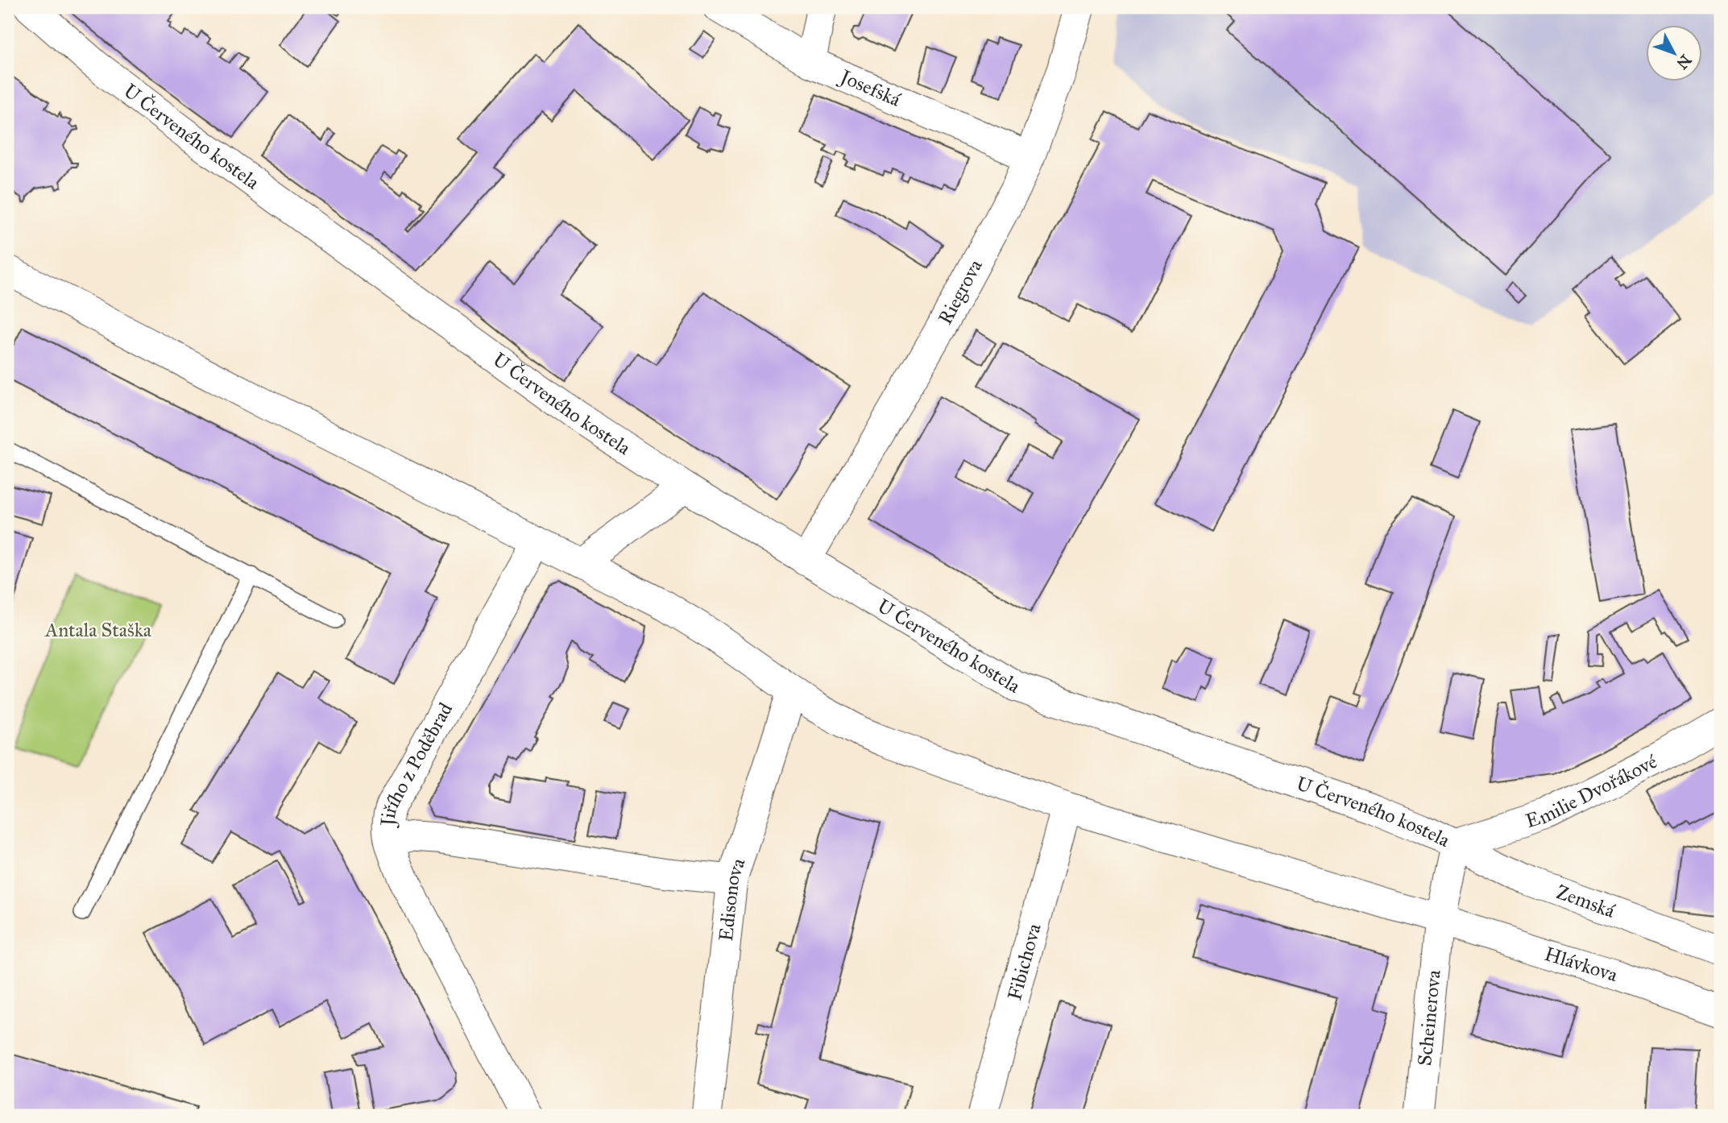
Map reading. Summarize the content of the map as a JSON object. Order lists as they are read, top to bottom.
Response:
{
  "streets": {
    "street": [
      "Josefská",
      "U Červeného kostela",
      "Riegrova",
      "Jiřího z Poděbrad",
      "Emilie Dvořákové",
      "Edisonova",
      "Zemská",
      "Fibichova",
      "Hlávkova",
      "Scheinerova"
    ]
  },
  "crossings": [
    ["Josefská", "Riegrova"],
    ["U Červeného kostela", "Riegrova"],
    ["U Červeného kostela", "Emilie Dvořákové"],
    ["U Červeného kostela", "Zemská"],
    ["U Červeného kostela", "Hlávkova"],
    ["U Červeného kostela", "Scheinerova"],
    ["Emilie Dvořákové", "Zemská"],
    ["Hlávkova", "Scheinerova"]
  ],
  "parks": ["Antala Staška"],
  "north": "bottom right"
}
